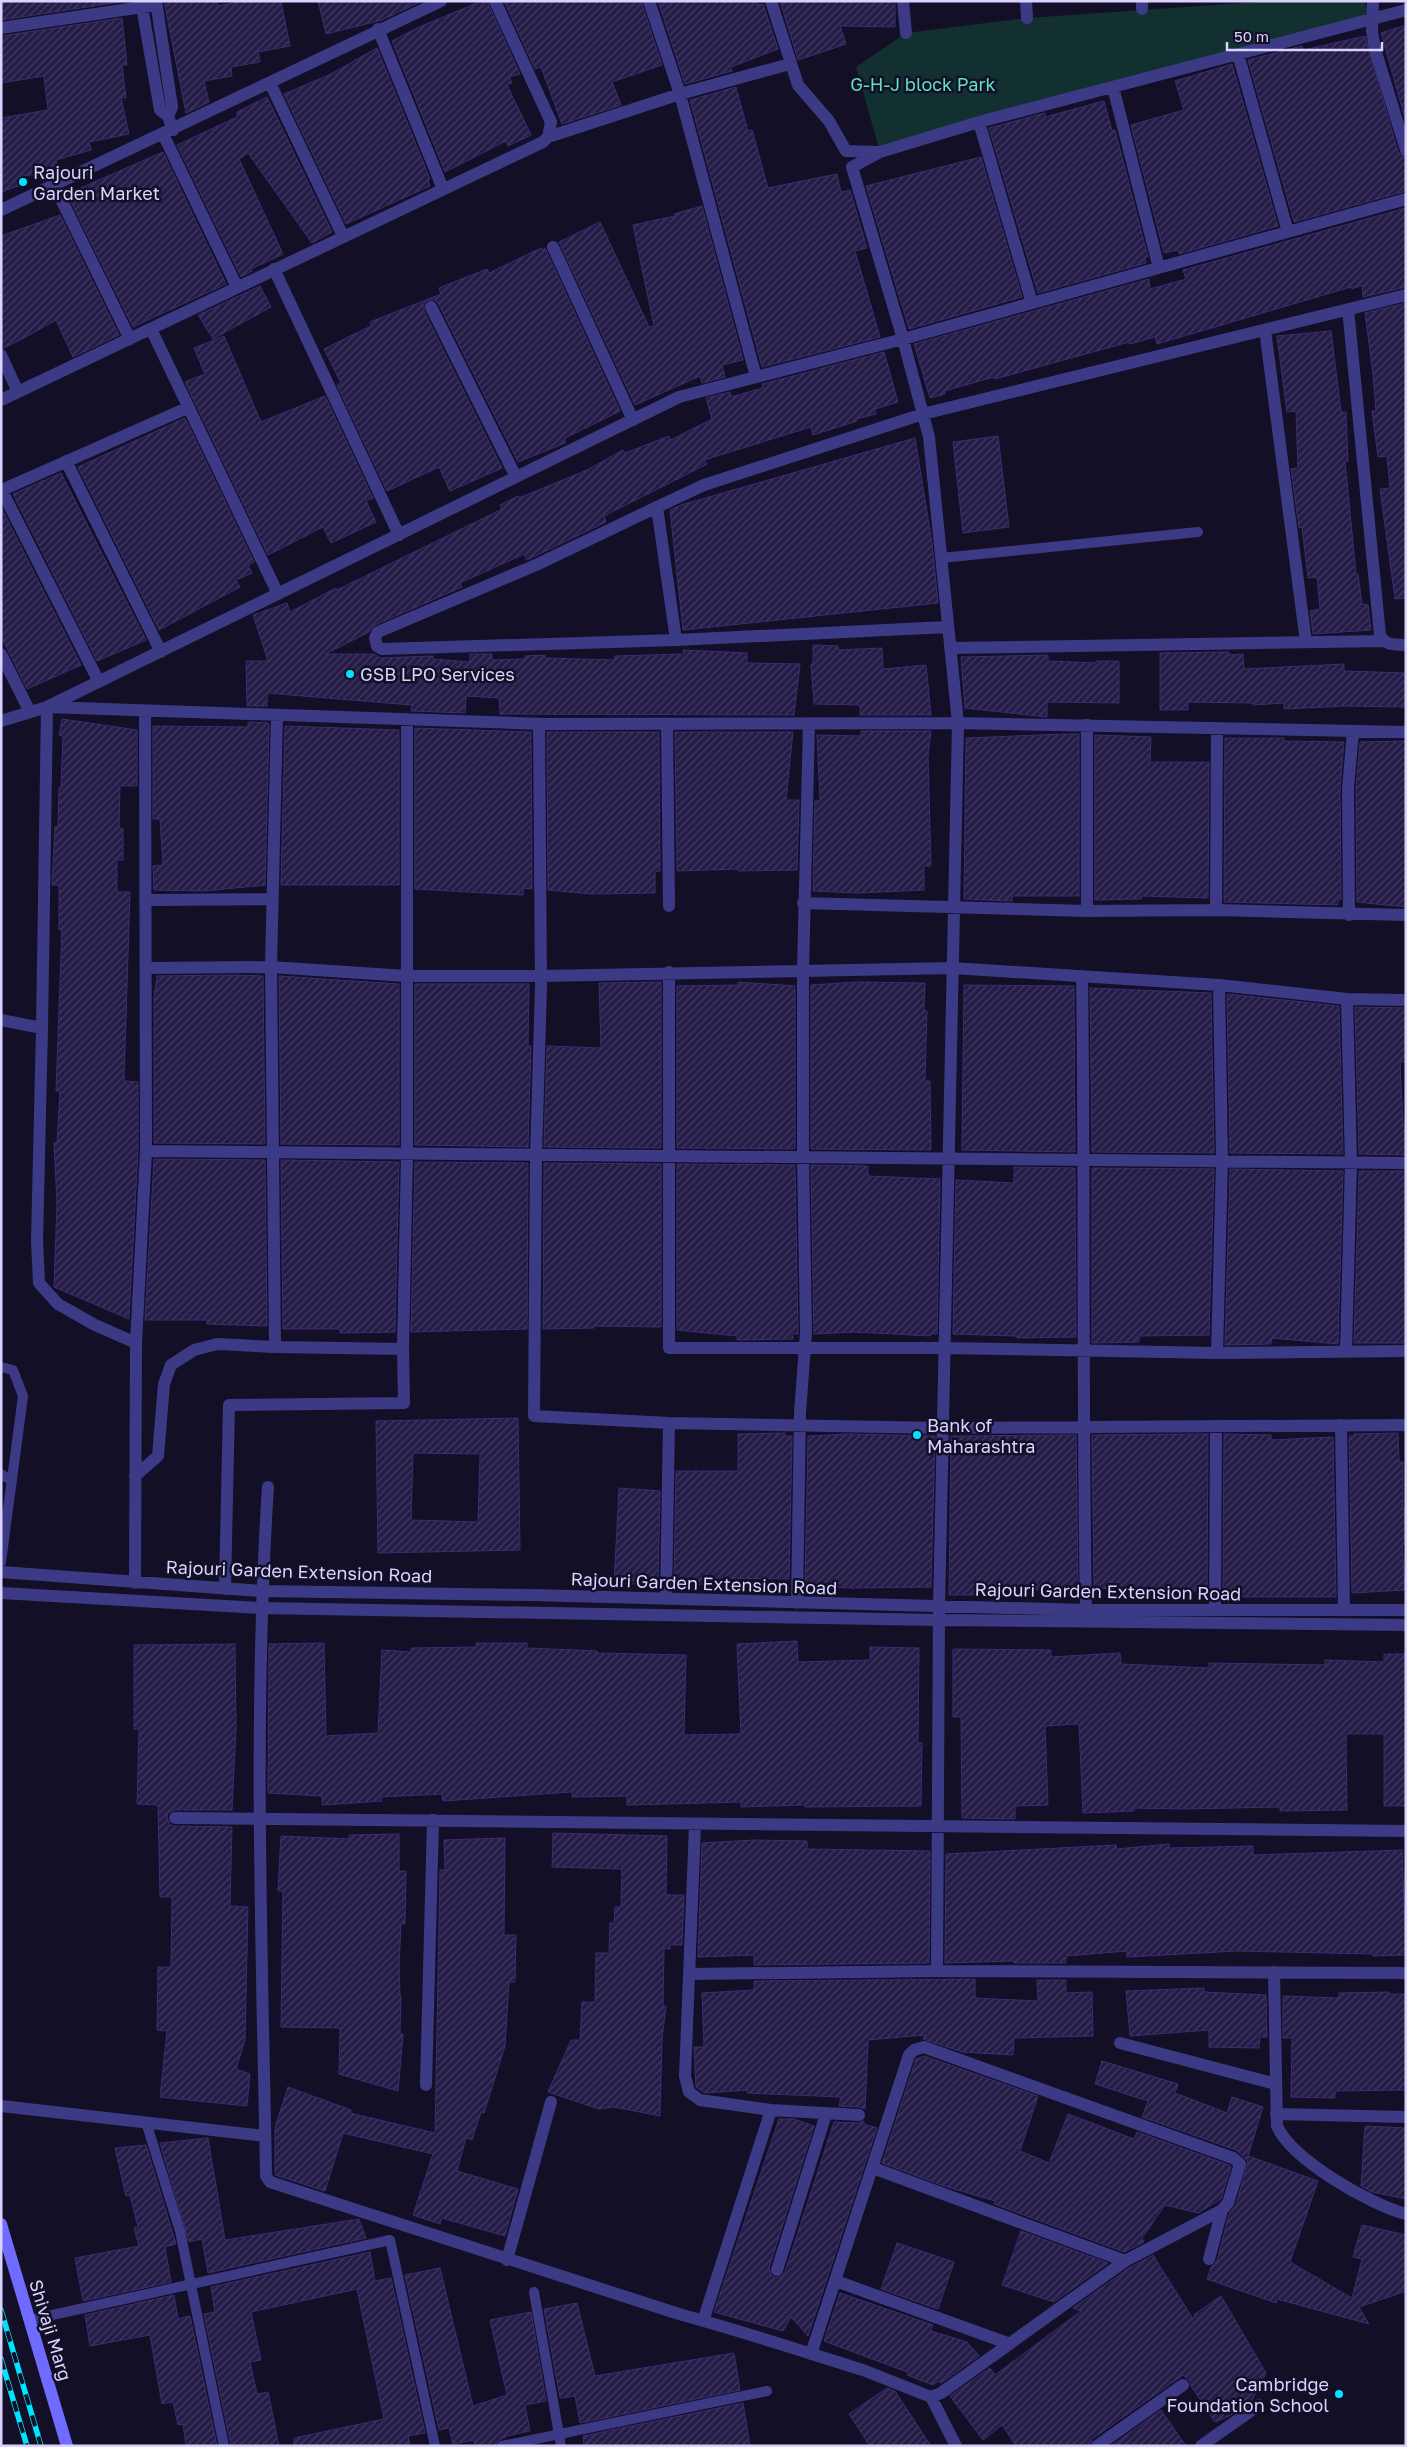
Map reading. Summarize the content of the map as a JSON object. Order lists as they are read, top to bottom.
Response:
{
  "streets": {
    "main road": ["Shivaji Marg"],
    "street": ["Rajouri Garden Extension Road"]
  },
  "parks": ["G-H-J block Park"],
  "places": [
    "Rajouri Garden Market",
    "GSB LPO Services",
    "Bank of Maharashtra",
    "Cambridge Foundation School"
  ],
  "scale_bar": "50 m"
}
